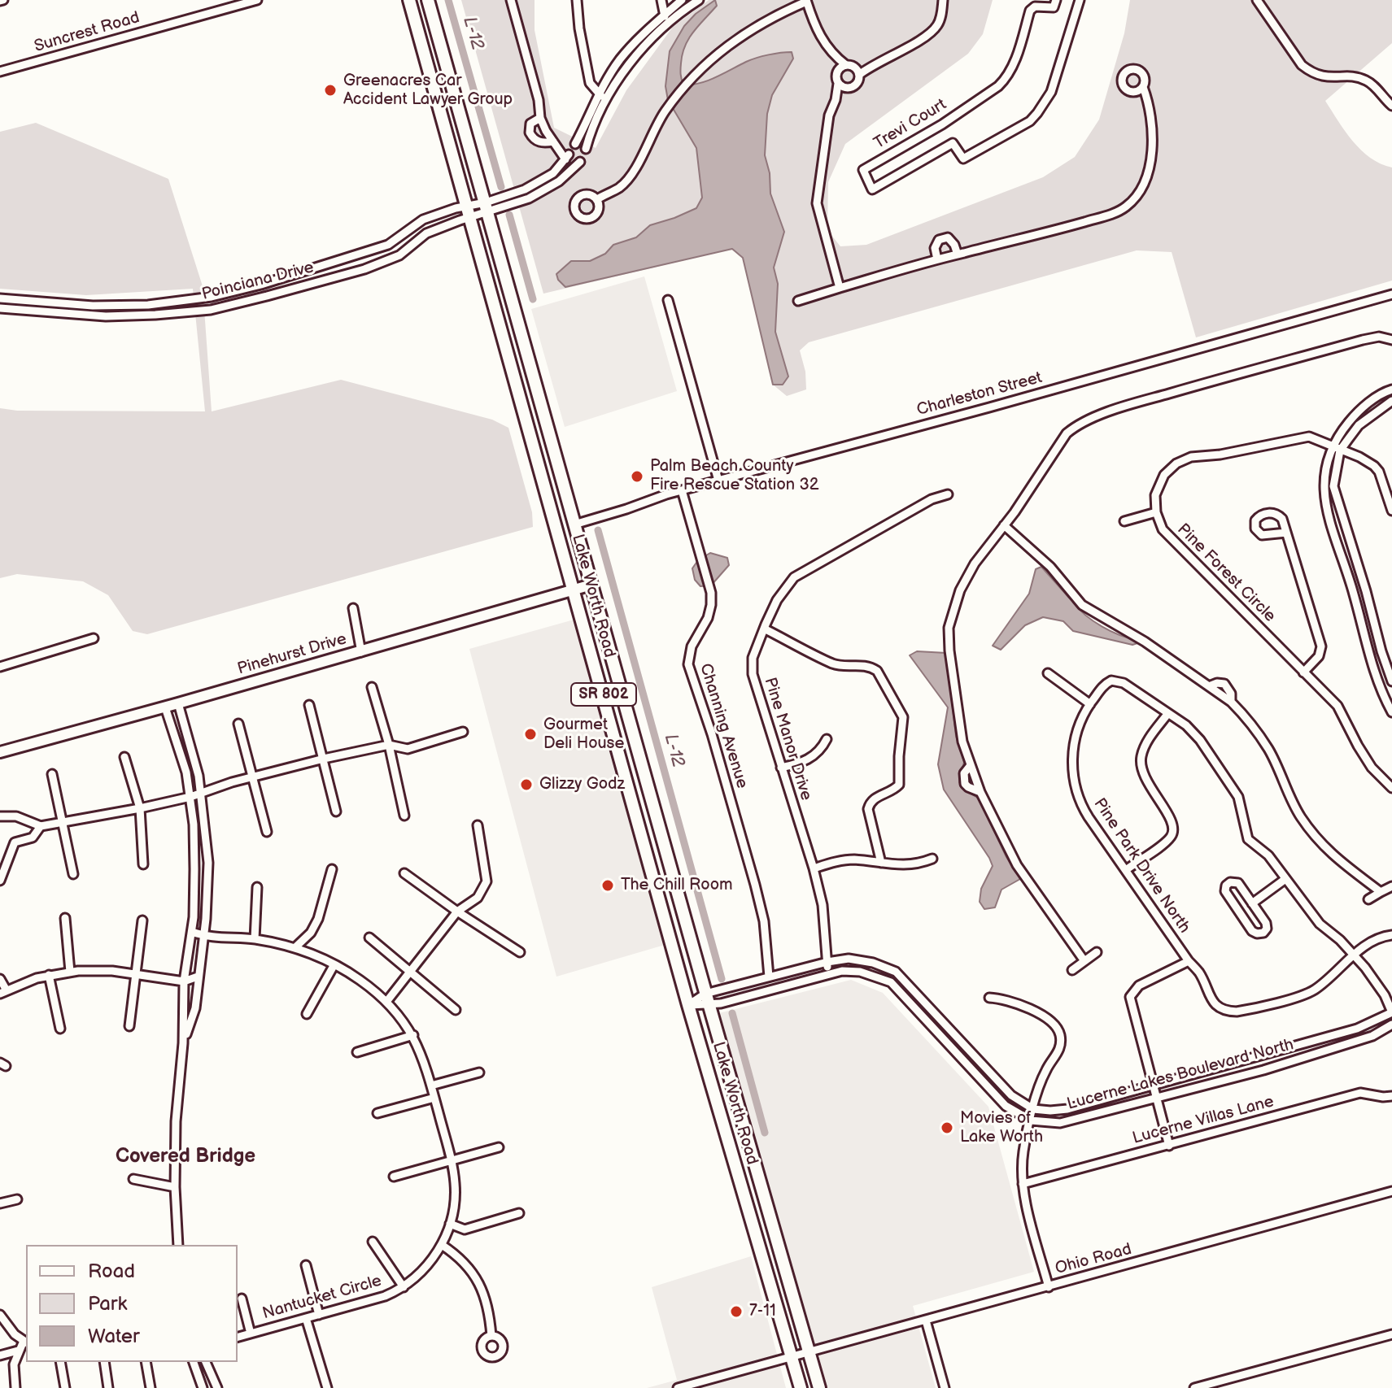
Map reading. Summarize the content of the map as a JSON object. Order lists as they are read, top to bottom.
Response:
{
  "streets": {
    "main road": ["Lake Worth Road", "SR 802"],
    "street": [
      "Suncrest Road",
      "Trevi Court",
      "Poinciana Drive",
      "Charleston Street",
      "Pine Forest Circle",
      "Pinehurst Drive",
      "Channing Avenue",
      "Pine Manor Drive",
      "Pine Park Drive North",
      "Lucerne Lakes Boulevard North",
      "Lucerne Villas Lane",
      "Ohio Road",
      "Nantucket Circle"
    ]
  },
  "crossings": [
    ["Poinciana Drive", "Lake Worth Road"],
    ["Charleston Street", "Lake Worth Road"],
    ["Charleston Street", "Channing Avenue"],
    ["Lake Worth Road", "Pinehurst Drive"],
    ["Lake Worth Road", "Lucerne Lakes Boulevard North"],
    ["Lake Worth Road", "Ohio Road"],
    ["Channing Avenue", "Lucerne Lakes Boulevard North"],
    ["Pine Manor Drive", "Lucerne Lakes Boulevard North"]
  ],
  "districts": ["Covered Bridge"],
  "water": ["L-12"],
  "places": [
    "Greenacres Car Accident Lawyer Group",
    "Palm Beach County Fire Rescue Station 32",
    "Gourmet Deli House",
    "Glizzy Godz",
    "The Chill Room",
    "Movies of Lake Worth",
    "7-11"
  ],
  "legend": ["Road", "Park", "Water"]
}
